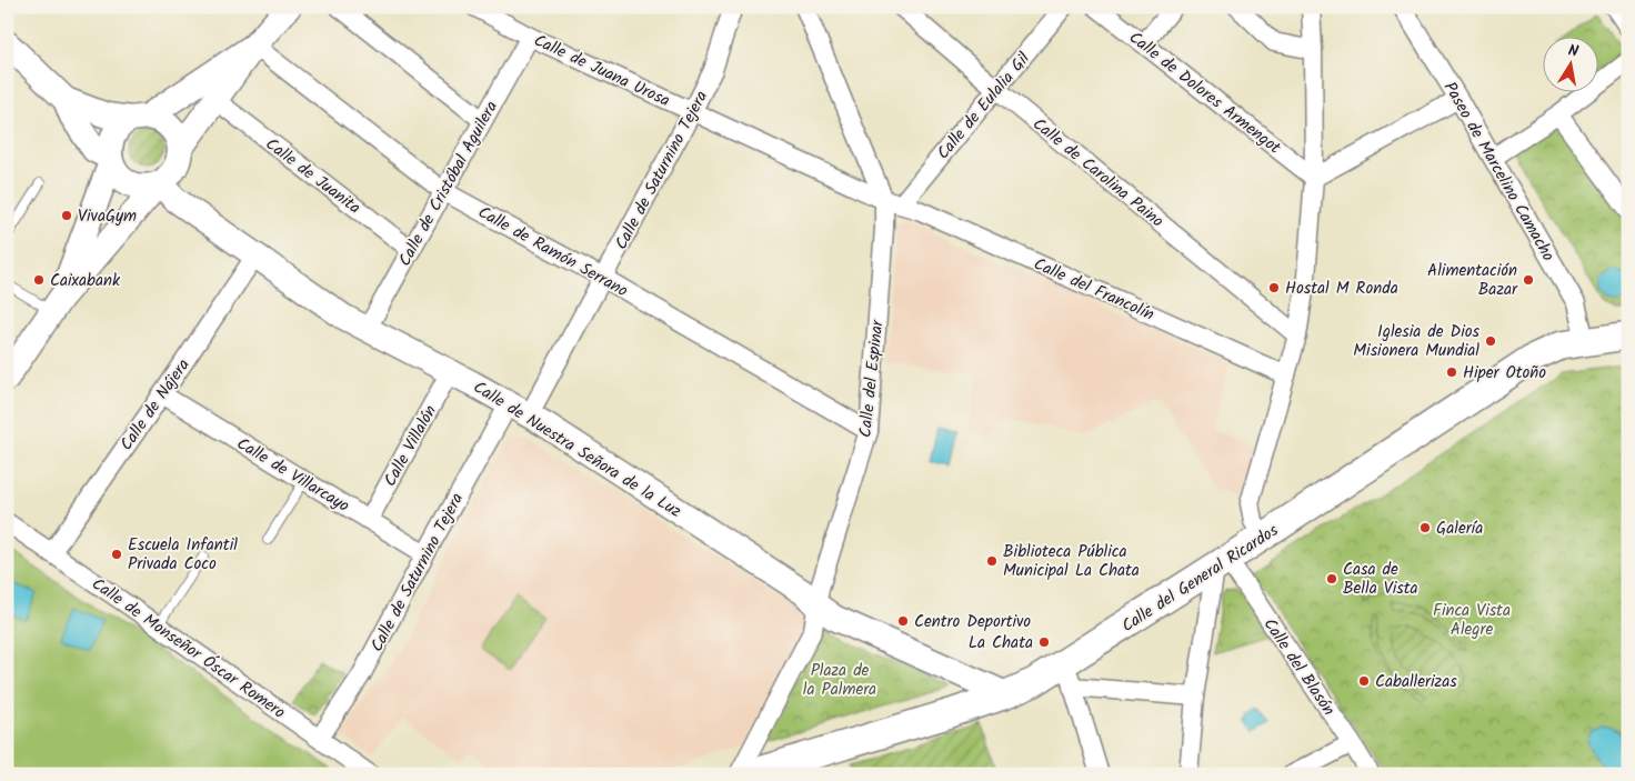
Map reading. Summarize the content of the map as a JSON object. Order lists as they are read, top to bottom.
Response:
{
  "streets": {
    "main road": ["Calle del General Ricardos"],
    "street": [
      "Calle de Juana Urosa",
      "Calle de Dolores Armengot",
      "Calle de Eulalia Gil",
      "Calle de Saturnino Tejera",
      "Paseo de Marcelino Camacho",
      "Calle de Carolina Paino",
      "Calle de Juanita",
      "Calle de Cristóbal Aguilera",
      "Calle de Ramón Serrano",
      "Calle del Francolín",
      "Calle del Espinar",
      "Calle de Nájera",
      "Calle Villalón",
      "Calle de Nuestra Señora de la Luz",
      "Calle de Villarcayo",
      "Calle de Monseñor Óscar Romero",
      "Calle del Blasón"
    ]
  },
  "crossings": [
    ["Calle de Juana Urosa", "Calle de Eulalia Gil"],
    ["Calle de Juana Urosa", "Calle de Saturnino Tejera"],
    ["Calle de Juana Urosa", "Calle de Cristóbal Aguilera"],
    ["Calle de Juana Urosa", "Calle del Francolín"],
    ["Calle de Juana Urosa", "Calle del Espinar"],
    ["Calle de Eulalia Gil", "Calle de Carolina Paino"],
    ["Calle de Eulalia Gil", "Calle del Francolín"],
    ["Calle de Eulalia Gil", "Calle del Espinar"],
    ["Calle de Saturnino Tejera", "Calle de Ramón Serrano"],
    ["Calle de Saturnino Tejera", "Calle de Nuestra Señora de la Luz"],
    ["Calle de Saturnino Tejera", "Calle de Villarcayo"],
    ["Calle de Saturnino Tejera", "Calle de Monseñor Óscar Romero"],
    ["Paseo de Marcelino Camacho", "Calle del General Ricardos"],
    ["Calle de Juanita", "Calle de Cristóbal Aguilera"],
    ["Calle de Cristóbal Aguilera", "Calle de Ramón Serrano"],
    ["Calle de Cristóbal Aguilera", "Calle de Nuestra Señora de la Luz"],
    ["Calle de Ramón Serrano", "Calle del Espinar"],
    ["Calle del Francolín", "Calle del Espinar"],
    ["Calle del Espinar", "Calle de Nuestra Señora de la Luz"],
    ["Calle de Nájera", "Calle de Nuestra Señora de la Luz"],
    ["Calle de Nájera", "Calle de Villarcayo"],
    ["Calle de Nájera", "Calle de Monseñor Óscar Romero"],
    ["Calle Villalón", "Calle de Nuestra Señora de la Luz"],
    ["Calle Villalón", "Calle de Villarcayo"],
    ["Calle de Nuestra Señora de la Luz", "Calle del General Ricardos"],
    ["Calle del General Ricardos", "Calle del Blasón"]
  ],
  "parks": ["Finca Vista Alegre", "Plaza de la Palmera"],
  "places": [
    "VivaGym",
    "Caixabank",
    "Alimentación Bazar",
    "Hostal M Ronda",
    "Iglesia de Dios Misionera Mundial",
    "Hiper Otoño",
    "Galería",
    "Escuela Infantil Privada Coco",
    "Biblioteca Pública Municipal La Chata",
    "Casa de Bella Vista",
    "Centro Deportivo",
    "La Chata",
    "Caballerizas"
  ],
  "north": "top"
}
